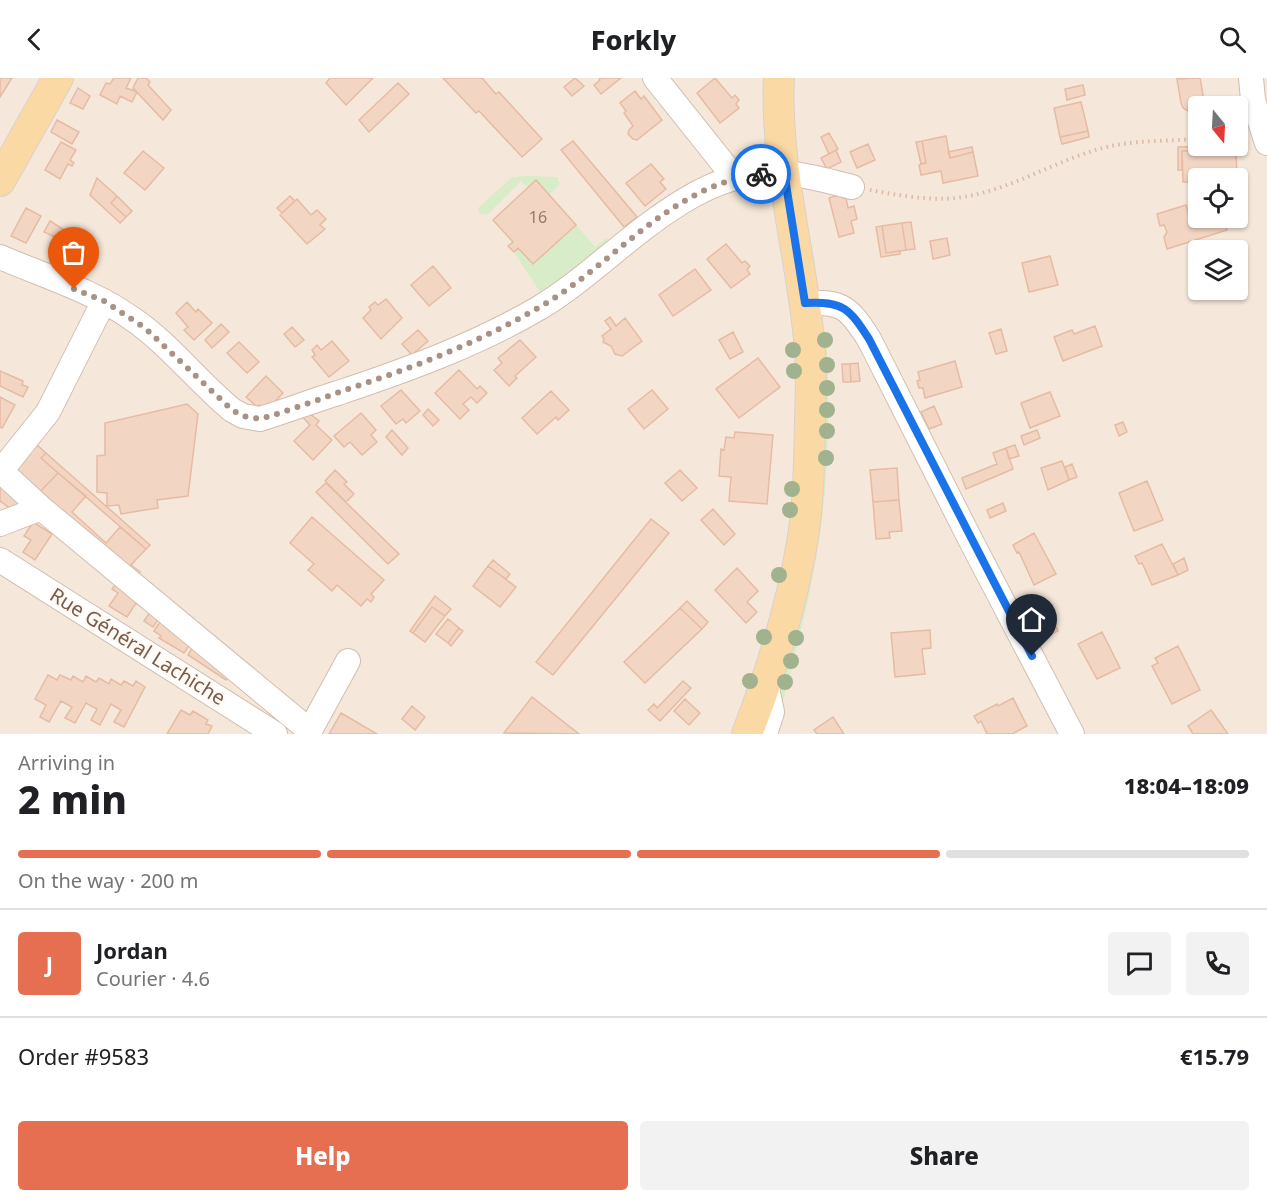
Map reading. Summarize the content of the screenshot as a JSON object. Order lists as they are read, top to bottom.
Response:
{
  "streets": {
    "street": ["Rue Général Lachiche"]
  },
  "house_numbers": ["16"],
  "north": "bottom",
  "page": {
    "header": "Forkly",
    "heading": ["2 min", "Arriving in", "18:04–18:09"],
    "panel": [
      "Jordan",
      "Courier · 4.6",
      "Order #9583",
      "€15.79"
    ],
    "bar": "On the way · 200 m",
    "round": "J",
    "buttons": ["Help", "Share"]
  }
}
